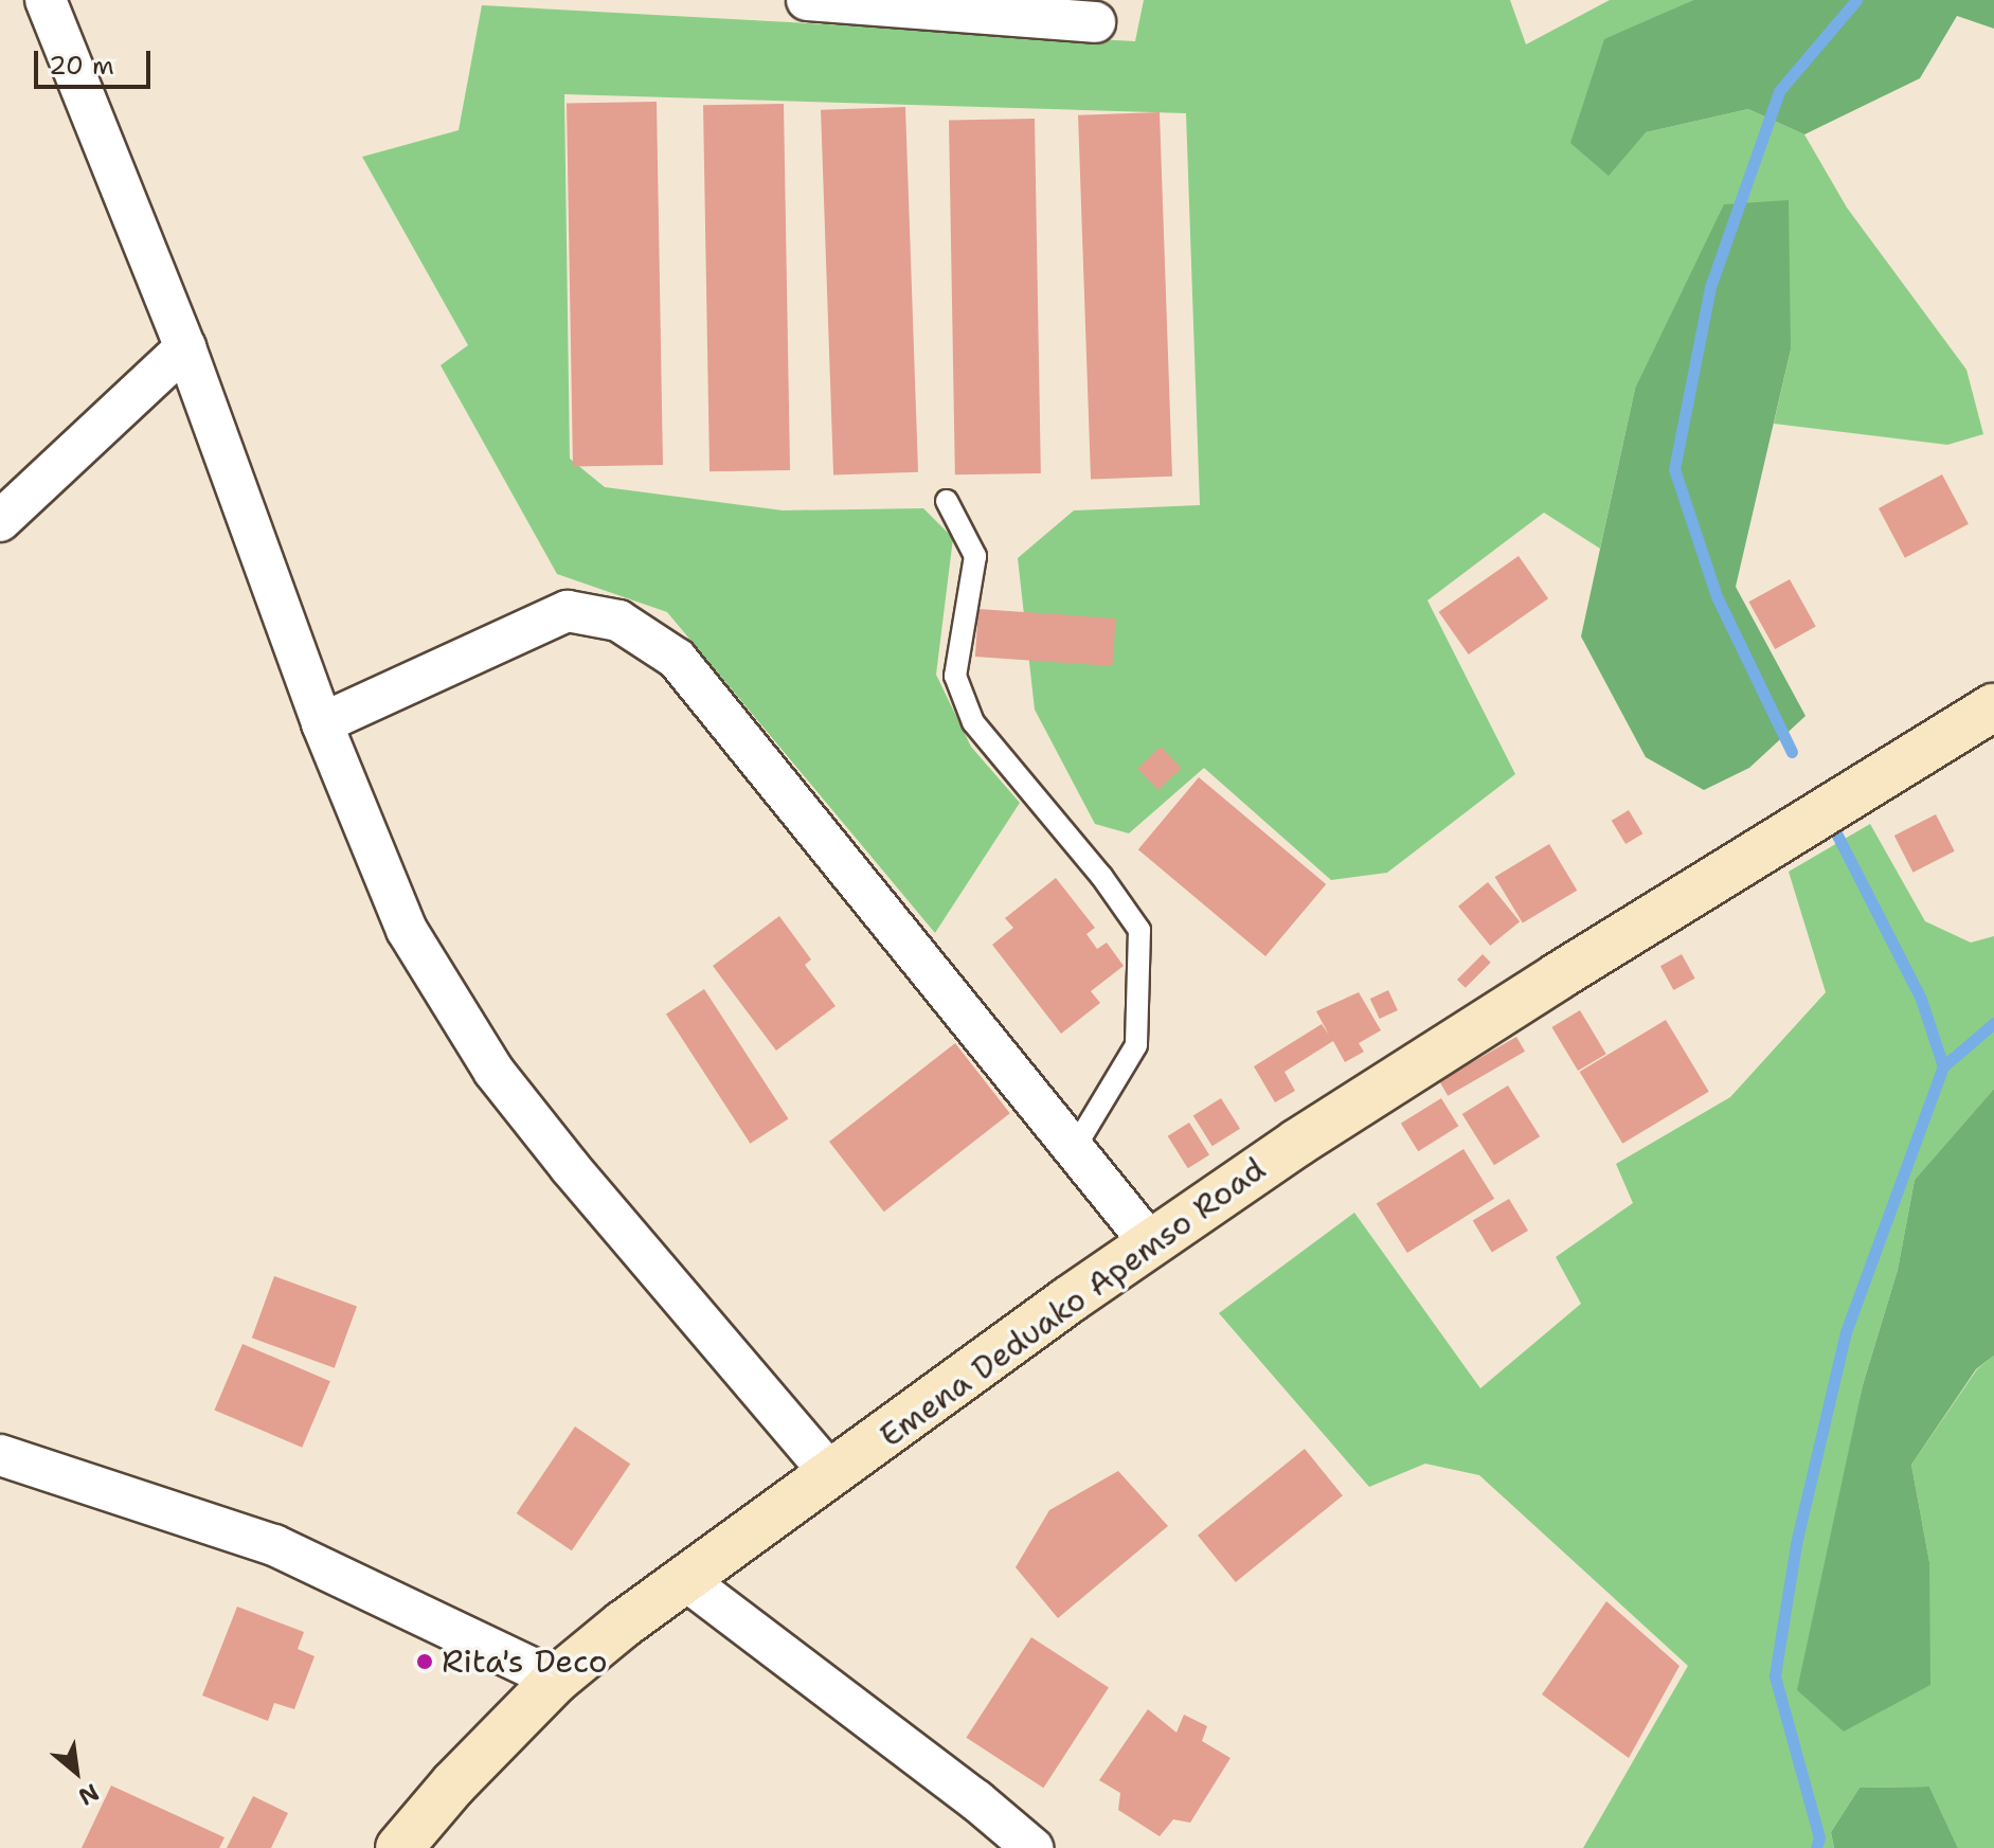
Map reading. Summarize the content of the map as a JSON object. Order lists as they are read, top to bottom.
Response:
{
  "streets": {
    "street": ["Emena Deduako Apemso Road"]
  },
  "places": ["Rita's Deco"],
  "scale_bar": "20 m",
  "north": "bottom right"
}
